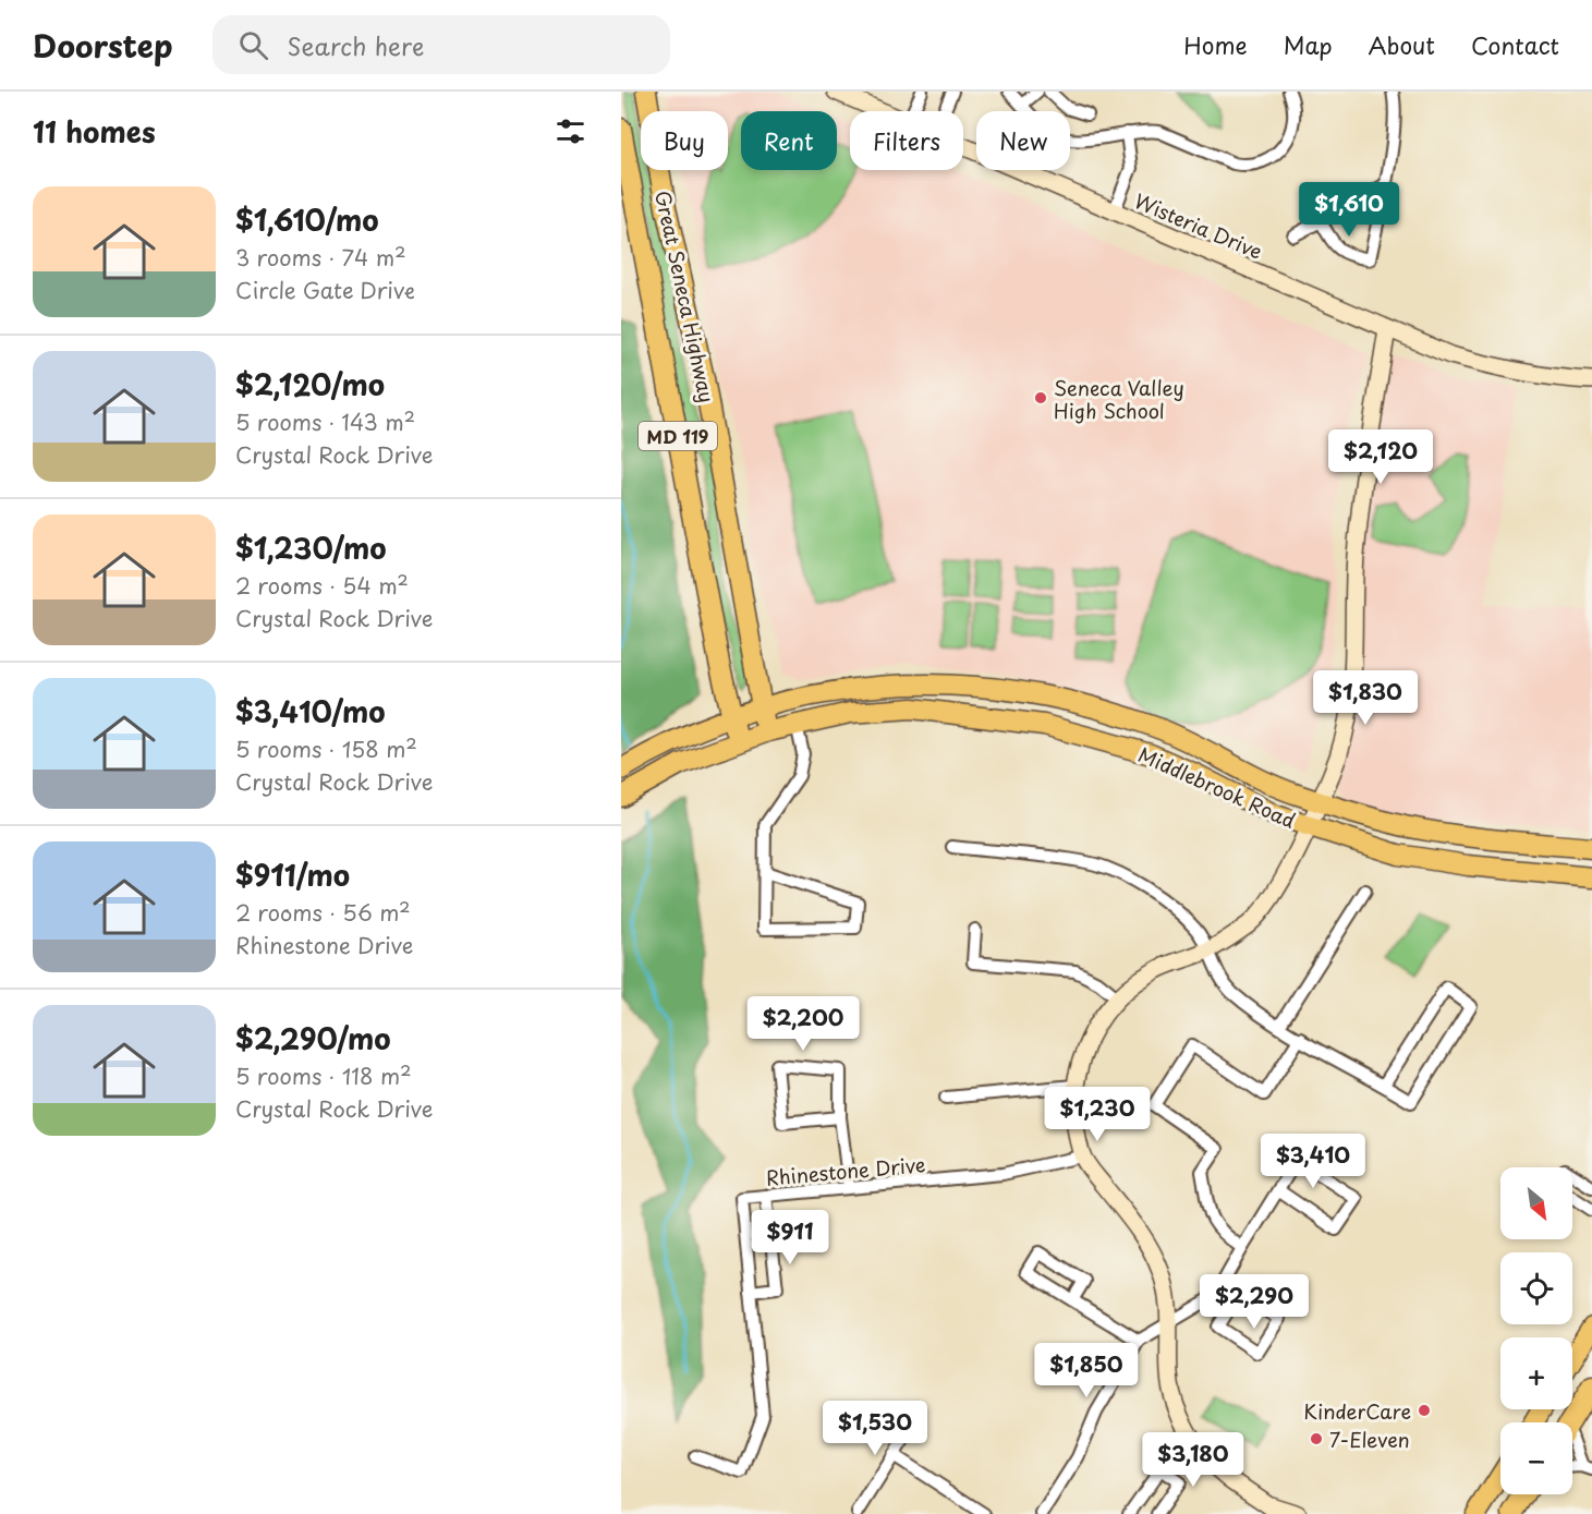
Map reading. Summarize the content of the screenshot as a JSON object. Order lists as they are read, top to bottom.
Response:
{
  "streets": {
    "main road": ["Great Seneca Highway", "MD 119", "Middlebrook Road"],
    "street": ["Wisteria Drive", "Rhinestone Drive"]
  },
  "crossings": [
    ["Great Seneca Highway", "Middlebrook Road"]
  ],
  "places": ["Seneca Valley High School", "KinderCare", "7-Eleven"],
  "north": "bottom right",
  "page": {
    "header": "Doorstep",
    "search": "Search here",
    "nav": [
      "Home",
      "Map",
      "About",
      "Contact"
    ],
    "heading": "11 homes",
    "chip": [
      "Buy",
      "Rent",
      "Filters",
      "New"
    ],
    "list": [
      {
        "name": "$1,610/mo",
        "note": "3 rooms · 74 m² · Circle Gate Drive"
      },
      {
        "name": "$2,120/mo",
        "note": "5 rooms · 143 m² · Crystal Rock Drive"
      },
      {
        "name": "$1,230/mo",
        "note": "2 rooms · 54 m² · Crystal Rock Drive"
      },
      {
        "name": "$3,410/mo",
        "note": "5 rooms · 158 m² · Crystal Rock Drive"
      },
      {
        "name": "$911/mo",
        "note": "2 rooms · 56 m² · Rhinestone Drive"
      },
      {
        "name": "$2,290/mo",
        "note": "5 rooms · 118 m² · Crystal Rock Drive"
      }
    ],
    "price": [
      "$1,610",
      "$2,120",
      "$1,830",
      "$2,200",
      "$1,230",
      "$3,410",
      "$911",
      "$2,290",
      "$1,850",
      "$1,530",
      "$3,180"
    ],
    "map_buttons": ["+", "−"]
  }
}
